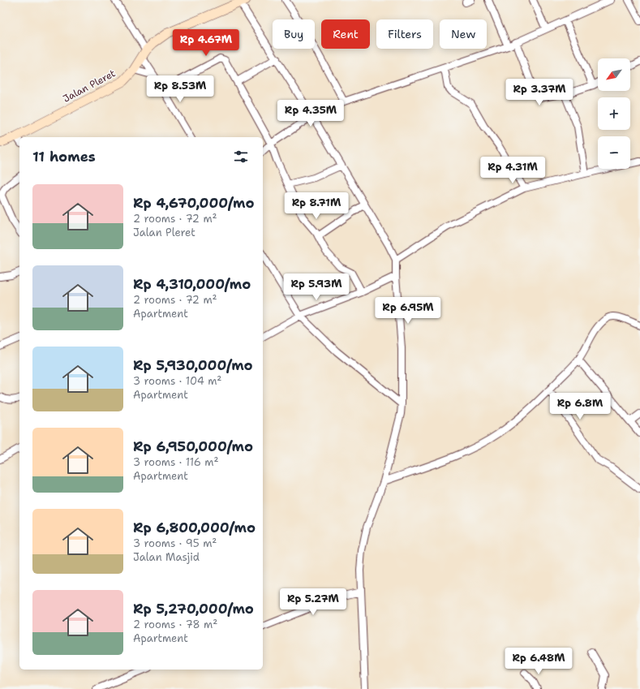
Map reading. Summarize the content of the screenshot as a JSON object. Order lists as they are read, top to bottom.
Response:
{
  "streets": {
    "main road": ["Jalan Pleret"]
  },
  "north": "bottom left",
  "page": {
    "chip": [
      "Buy",
      "Rent",
      "Filters",
      "New"
    ],
    "price": [
      "Rp 4.67M",
      "Rp 8.53M",
      "Rp 3.37M",
      "Rp 4.35M",
      "Rp 4.31M",
      "Rp 8.71M",
      "Rp 5.93M",
      "Rp 6.95M",
      "Rp 6.8M",
      "Rp 5.27M",
      "Rp 6.48M"
    ],
    "map_buttons": ["+", "−"],
    "heading": "11 homes",
    "list": [
      {
        "name": "Rp 4,670,000/mo",
        "note": "2 rooms · 72 m² · Jalan Pleret"
      },
      {
        "name": "Rp 4,310,000/mo",
        "note": "2 rooms · 72 m² · Apartment"
      },
      {
        "name": "Rp 5,930,000/mo",
        "note": "3 rooms · 104 m² · Apartment"
      },
      {
        "name": "Rp 6,950,000/mo",
        "note": "3 rooms · 116 m² · Apartment"
      },
      {
        "name": "Rp 6,800,000/mo",
        "note": "3 rooms · 95 m² · Jalan Masjid"
      },
      {
        "name": "Rp 5,270,000/mo",
        "note": "2 rooms · 78 m² · Apartment"
      }
    ]
  }
}
